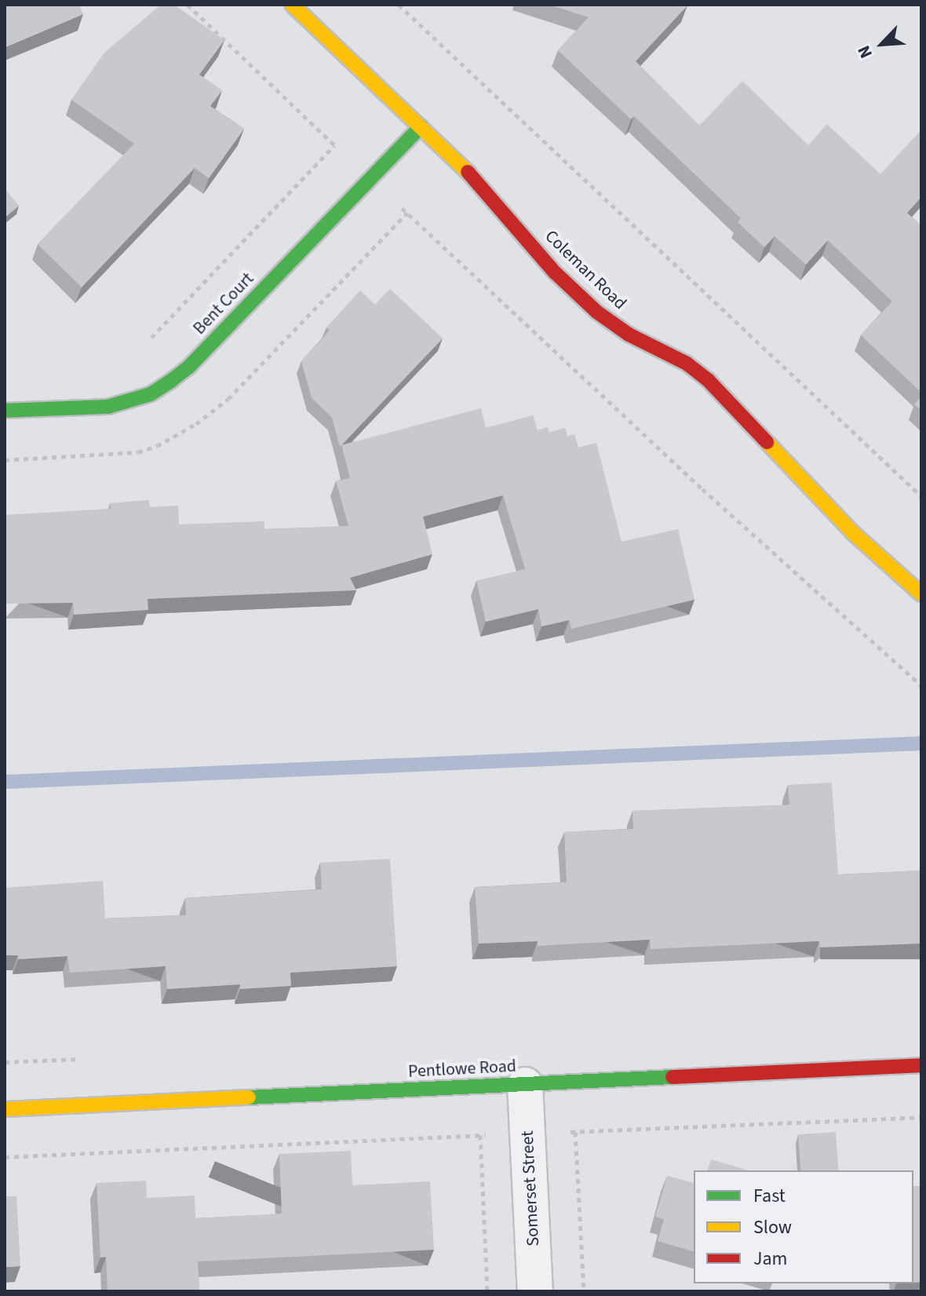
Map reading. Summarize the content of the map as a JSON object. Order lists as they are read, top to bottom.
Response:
{
  "streets": {
    "street": [
      "Coleman Road",
      "Bent Court",
      "Pentlowe Road",
      "Somerset Street"
    ]
  },
  "crossings": [
    ["Coleman Road", "Bent Court"],
    ["Pentlowe Road", "Somerset Street"]
  ],
  "legend": ["Fast", "Slow", "Jam"],
  "north": "bottom left"
}
